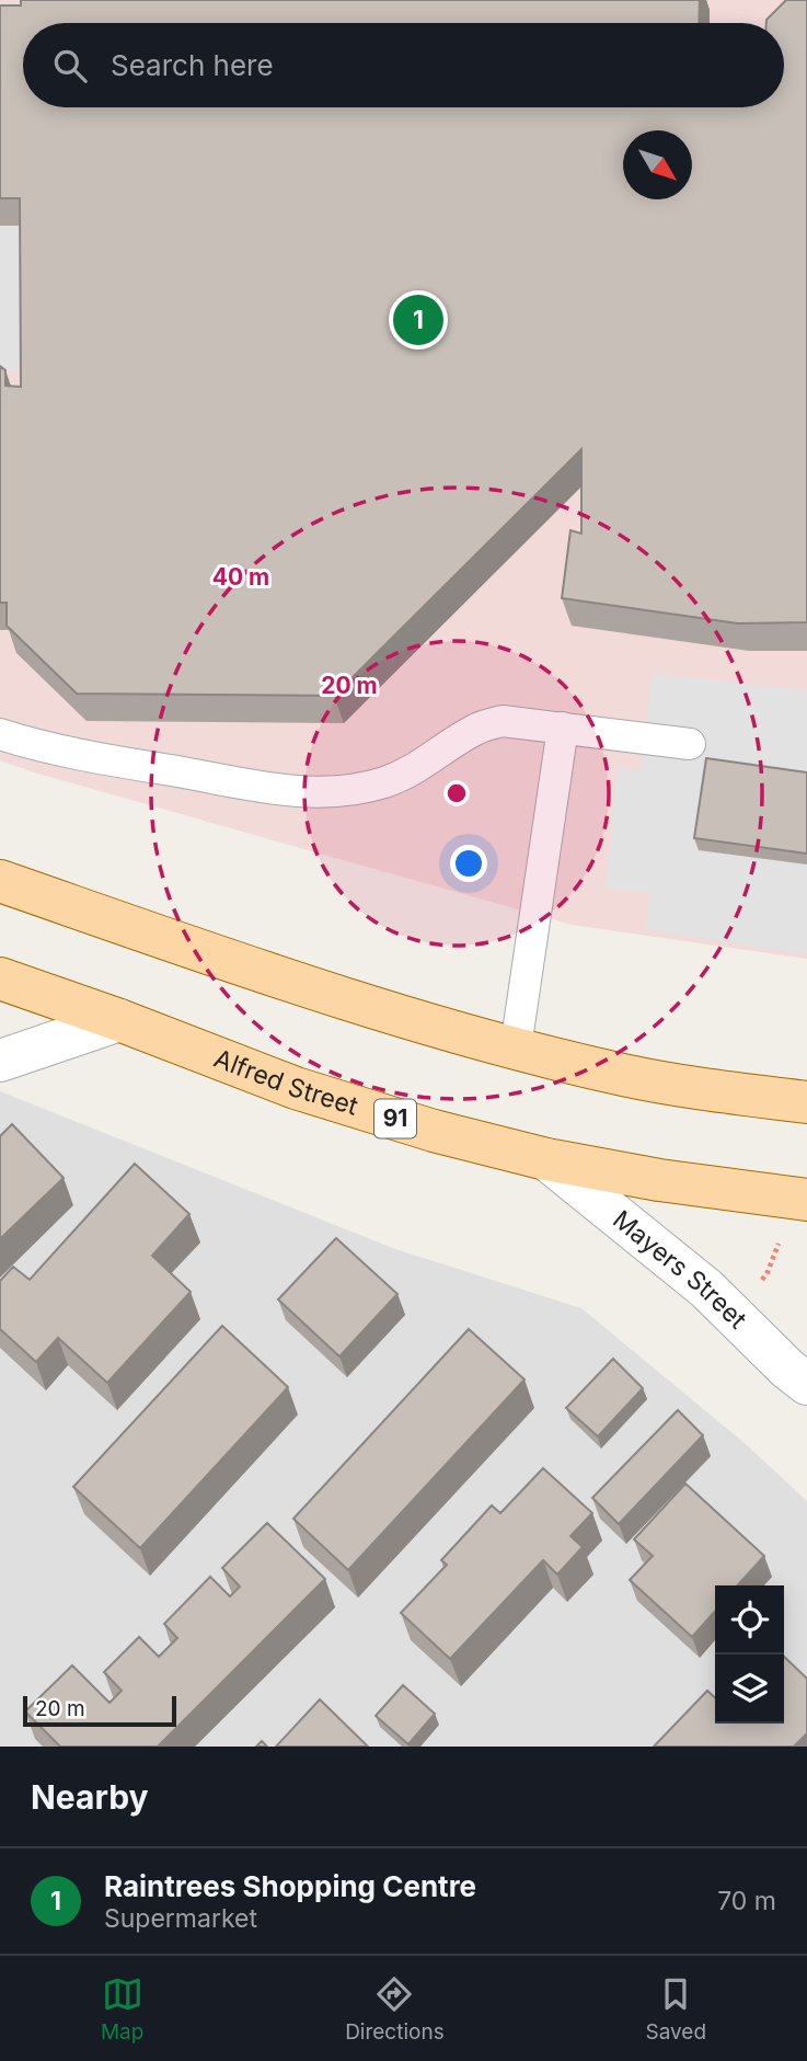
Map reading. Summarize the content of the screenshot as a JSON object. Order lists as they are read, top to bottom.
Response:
{
  "streets": {
    "main road": ["Alfred Street", "91"],
    "street": ["Mayers Street"]
  },
  "crossings": [
    ["Alfred Street", "Mayers Street"]
  ],
  "scale_bar": "20 m",
  "north": "bottom right",
  "page": {
    "search": "Search here",
    "pins": "1",
    "scale": "20 m",
    "heading": "Nearby",
    "list": [
      {
        "mark": "1",
        "name": "Raintrees Shopping Centre",
        "note": "Supermarket",
        "value": "70 m"
      }
    ],
    "nav": ["Map", "Directions", "Saved"]
  },
  "rings": ["40 m", "20 m"]
}
